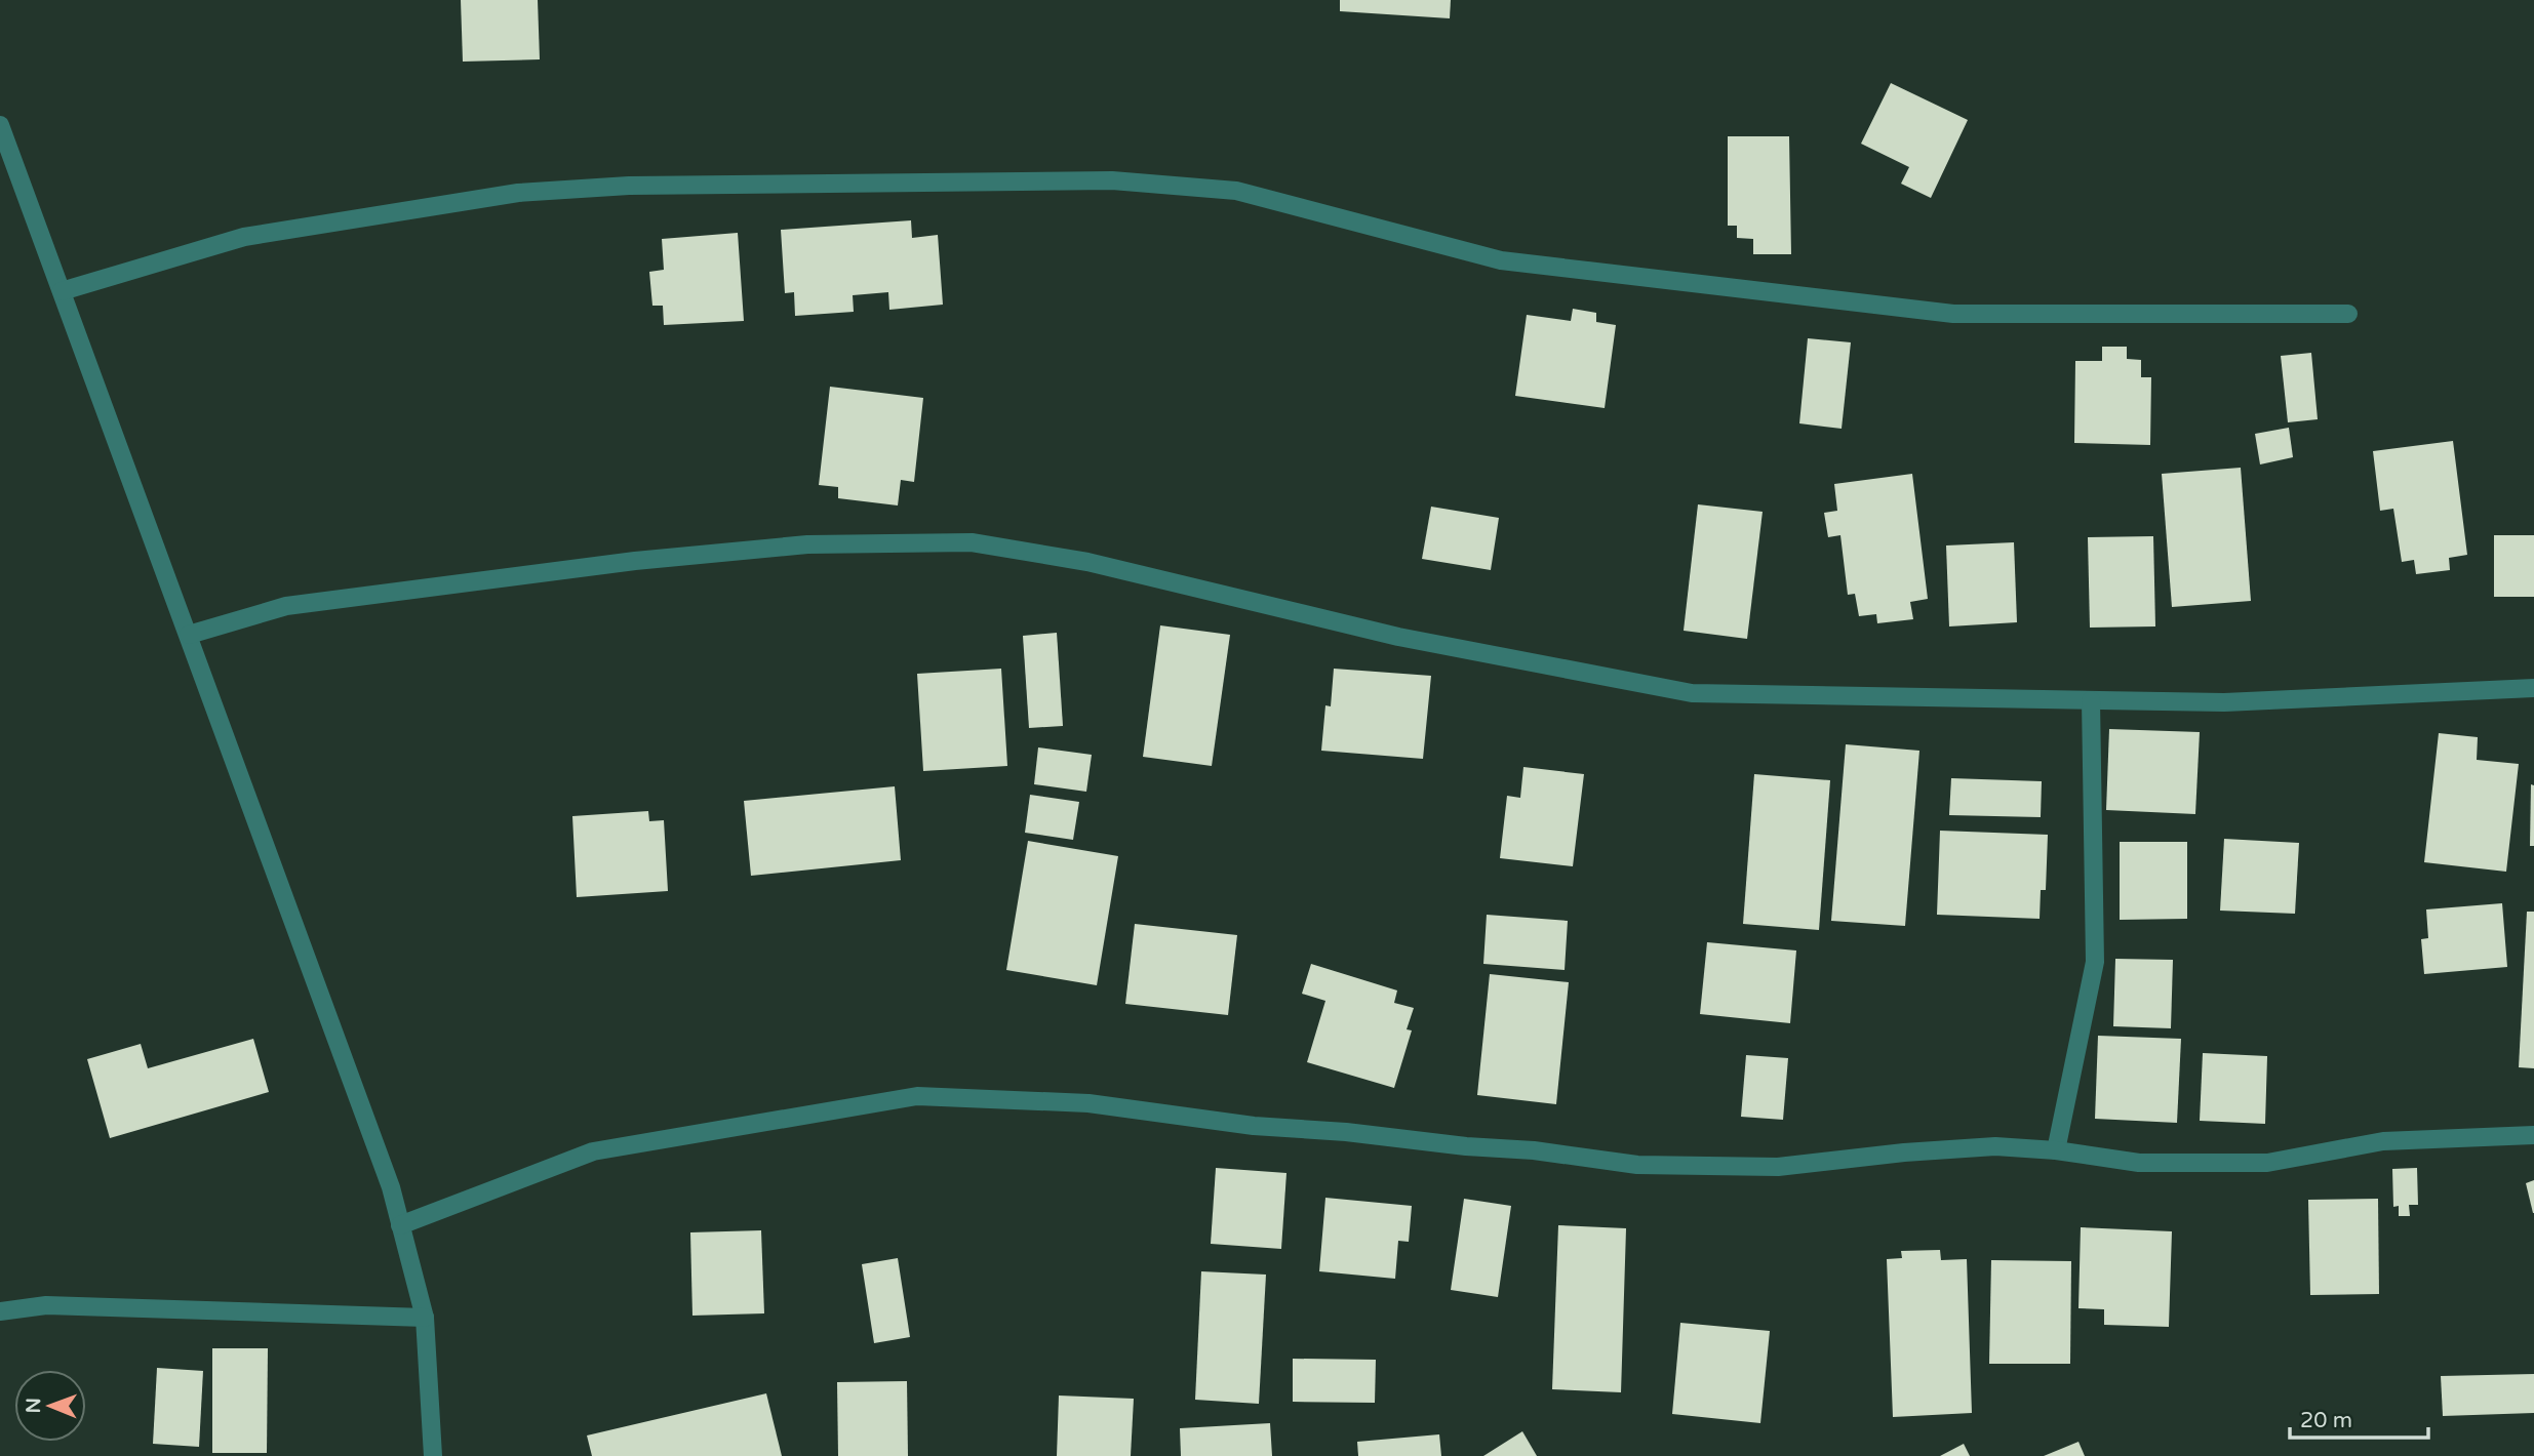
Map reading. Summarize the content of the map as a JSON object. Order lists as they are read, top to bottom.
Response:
{
  "scale_bar": "20 m",
  "north": "left"
}
